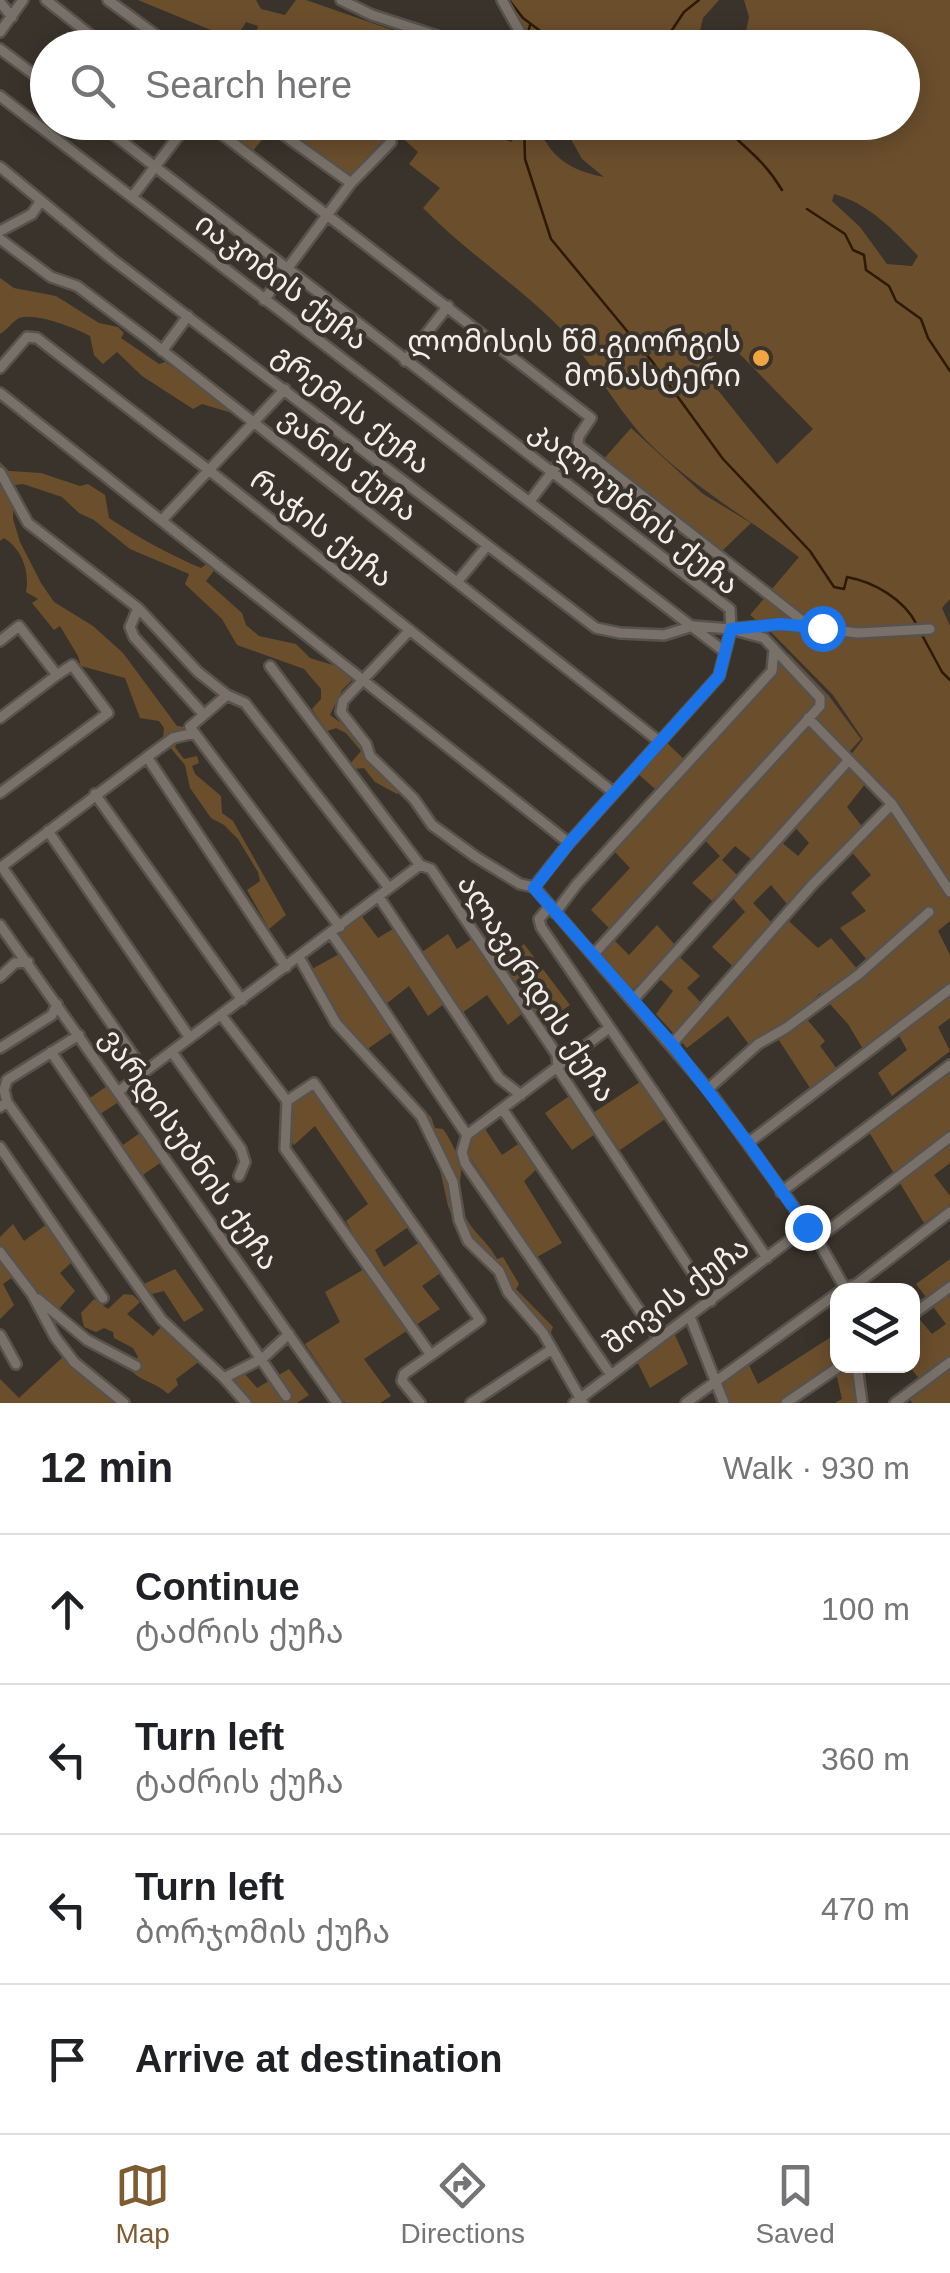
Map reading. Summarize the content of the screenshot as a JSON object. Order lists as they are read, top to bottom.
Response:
{
  "streets": {
    "street": [
      "იაკობის ქუჩა",
      "გრემის ქუჩა",
      "ვანის ქუჩა",
      "კალოუბნის ქუჩა",
      "რაჭის ქუჩა",
      "ალავერდის ქუჩა",
      "ვარდისუბნის ქუჩა",
      "შოვის ქუჩა"
    ]
  },
  "crossings": [
    ["იაკობის ქუჩა", "გრემის ქუჩა"],
    ["იაკობის ქუჩა", "კალოუბნის ქუჩა"],
    ["გრემის ქუჩა", "კალოუბნის ქუჩა"],
    ["ვანის ქუჩა", "კალოუბნის ქუჩა"],
    ["კალოუბნის ქუჩა", "რაჭის ქუჩა"],
    ["ალავერდის ქუჩა", "შოვის ქუჩა"]
  ],
  "places": ["ლომისის წმ.გიორგის მონასტერი"],
  "page": {
    "search": "Search here",
    "heading": ["12 min", "Walk · 930 m"],
    "list": [
      ["Continue", "ტაძრის ქუჩა", "100 m"],
      ["Turn left", "ტაძრის ქუჩა", "360 m"],
      ["Turn left", "ბორჯომის ქუჩა", "470 m"],
      "Arrive at destination"
    ],
    "nav": ["Map", "Directions", "Saved"]
  }
}
